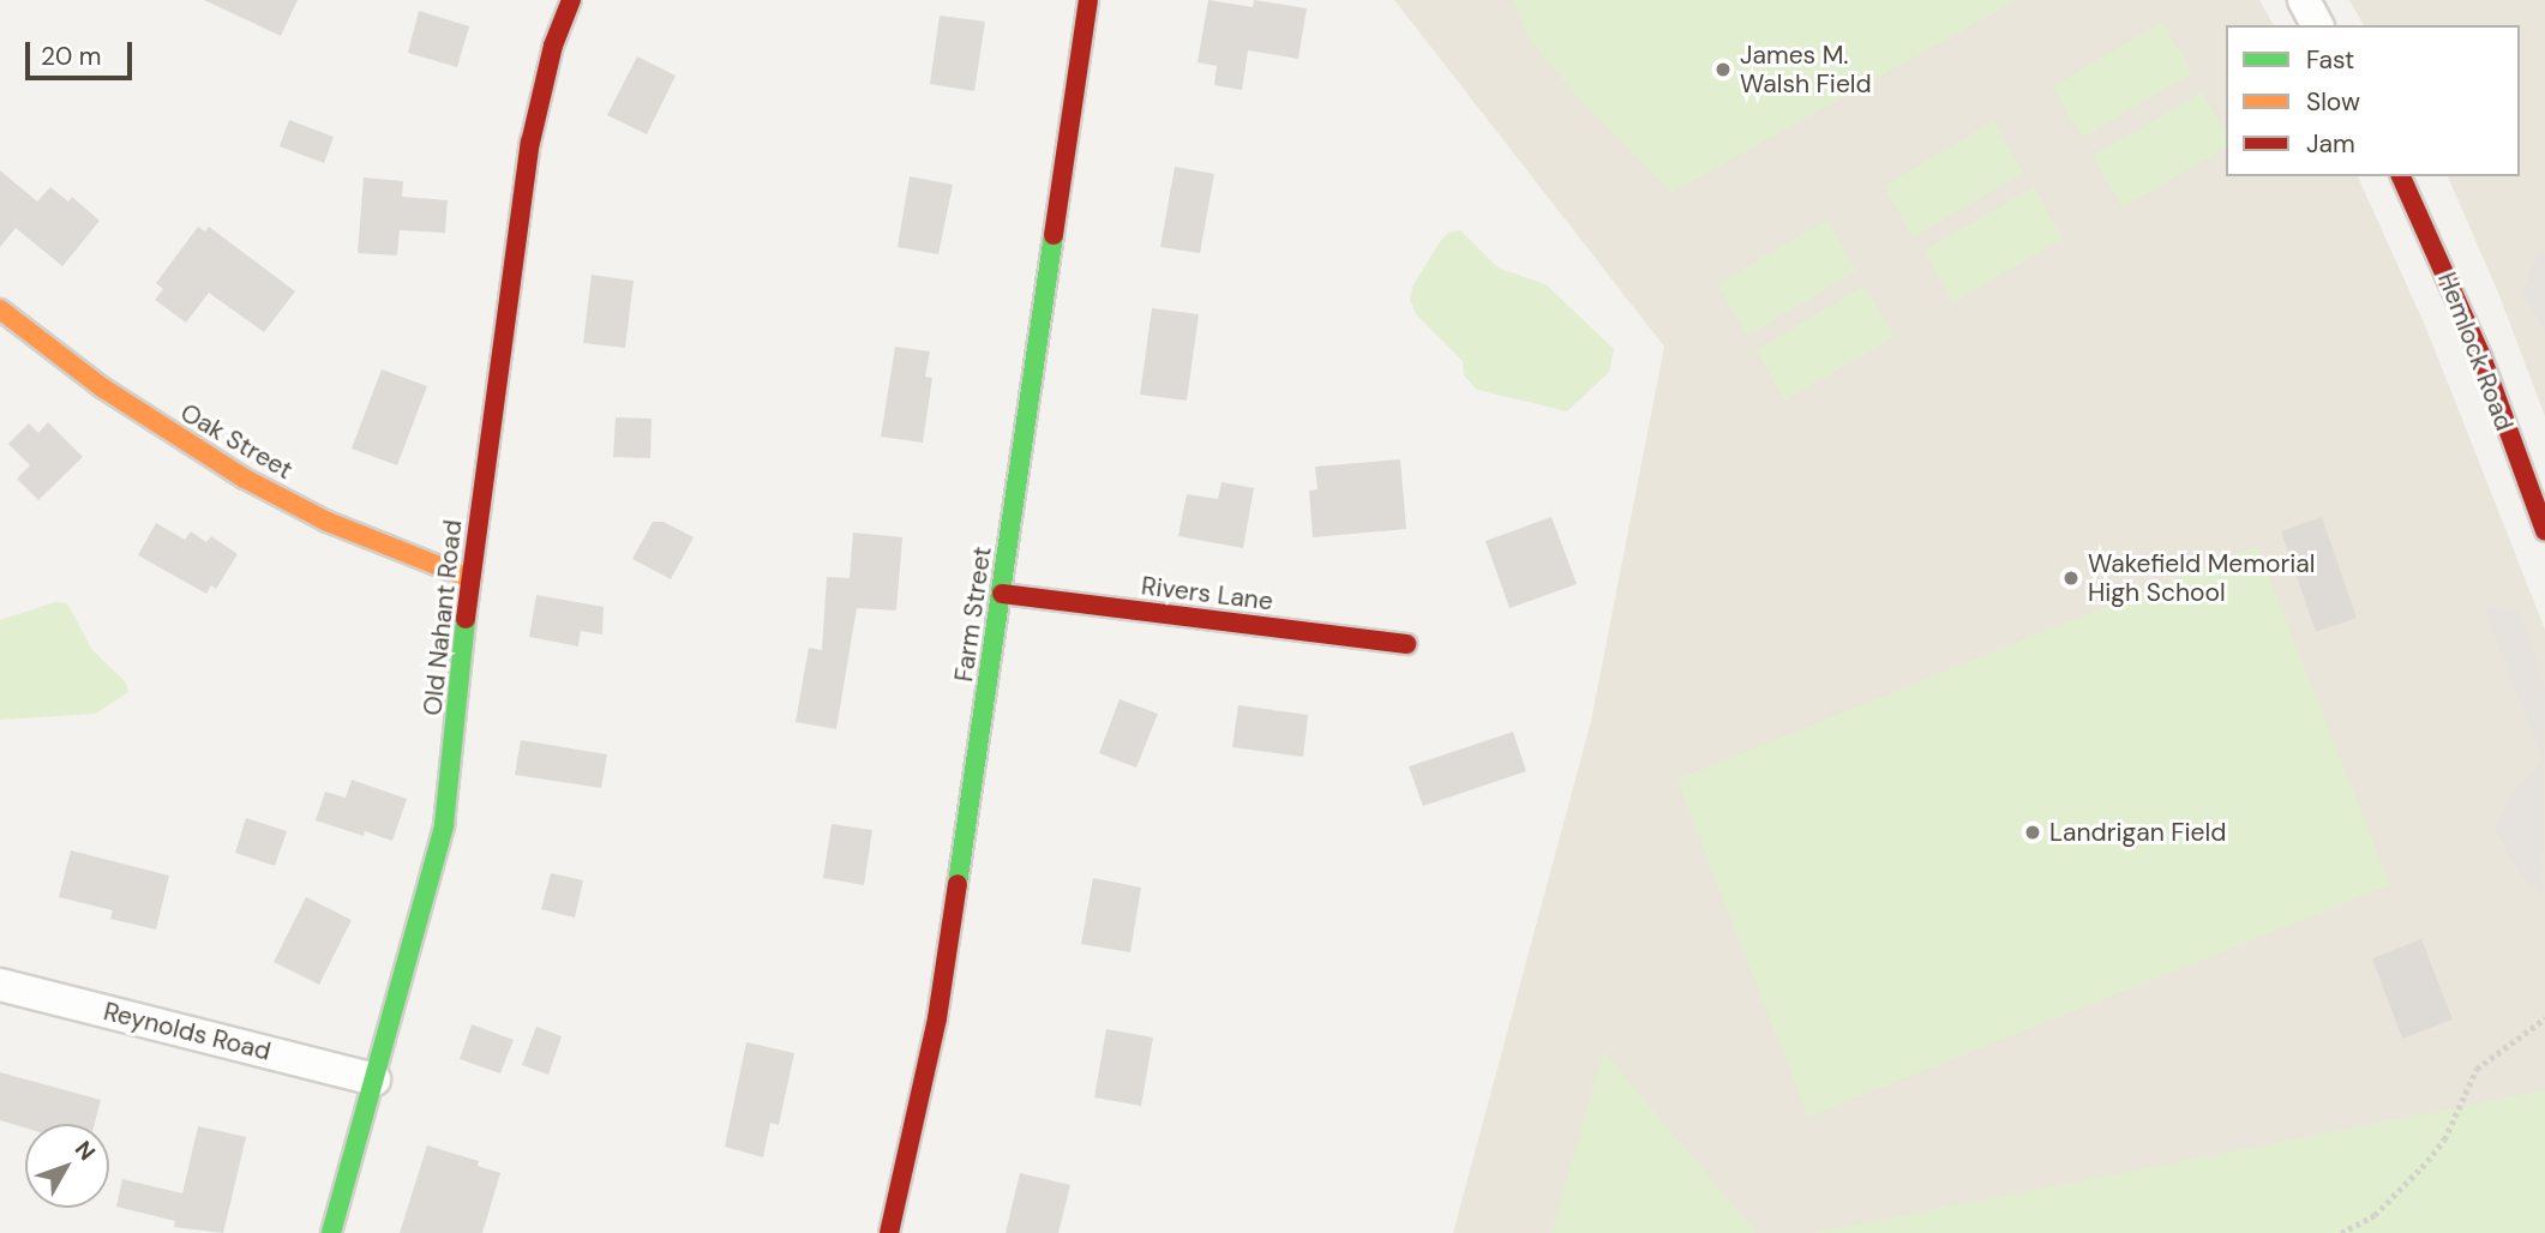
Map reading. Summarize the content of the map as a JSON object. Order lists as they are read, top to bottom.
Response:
{
  "streets": {
    "street": [
      "Hemlock Road",
      "Oak Street",
      "Rivers Lane",
      "Farm Street",
      "Old Nahant Road",
      "Reynolds Road"
    ]
  },
  "crossings": [
    ["Oak Street", "Old Nahant Road"],
    ["Rivers Lane", "Farm Street"],
    ["Old Nahant Road", "Reynolds Road"]
  ],
  "places": ["James M. Walsh Field", "Wakefield Memorial High School", "Landrigan Field"],
  "legend": ["Fast", "Slow", "Jam"],
  "scale_bar": "20 m",
  "north": "top right"
}
